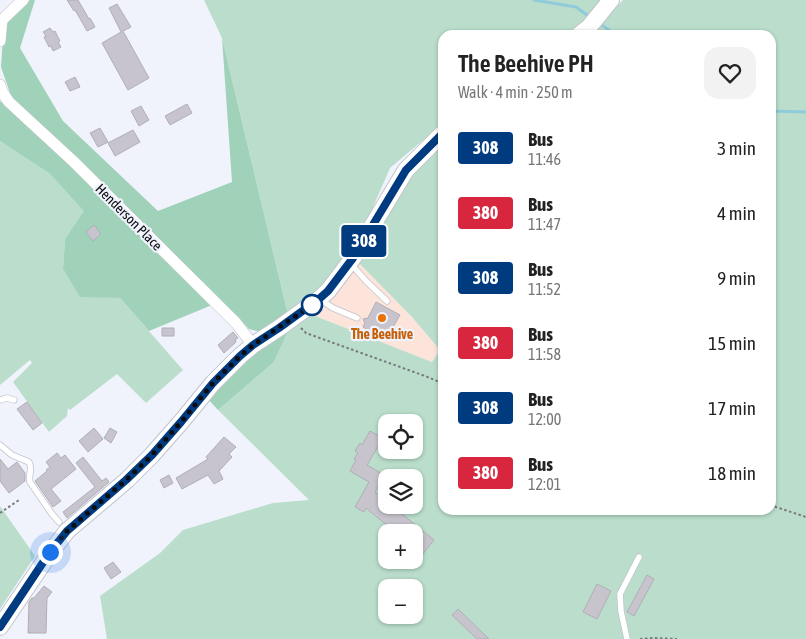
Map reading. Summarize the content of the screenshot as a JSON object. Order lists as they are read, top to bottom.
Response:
{
  "streets": {
    "street": ["Henderson Place"]
  },
  "places": ["The Beehive"],
  "lines": ["bus line 308"],
  "page": {
    "on_map": "308",
    "heading": ["The Beehive PH", "Walk · 4 min · 250 m"],
    "list": [
      {
        "mark": "308",
        "name": "Bus",
        "note": "11:46",
        "value": "3 min"
      },
      {
        "mark": "380",
        "name": "Bus",
        "note": "11:47",
        "value": "4 min"
      },
      {
        "mark": "308",
        "name": "Bus",
        "note": "11:52",
        "value": "9 min"
      },
      {
        "mark": "380",
        "name": "Bus",
        "note": "11:58",
        "value": "15 min"
      },
      {
        "mark": "308",
        "name": "Bus",
        "note": "12:00",
        "value": "17 min"
      },
      {
        "mark": "380",
        "name": "Bus",
        "note": "12:01",
        "value": "18 min"
      }
    ],
    "map_buttons": ["+", "−"]
  }
}
